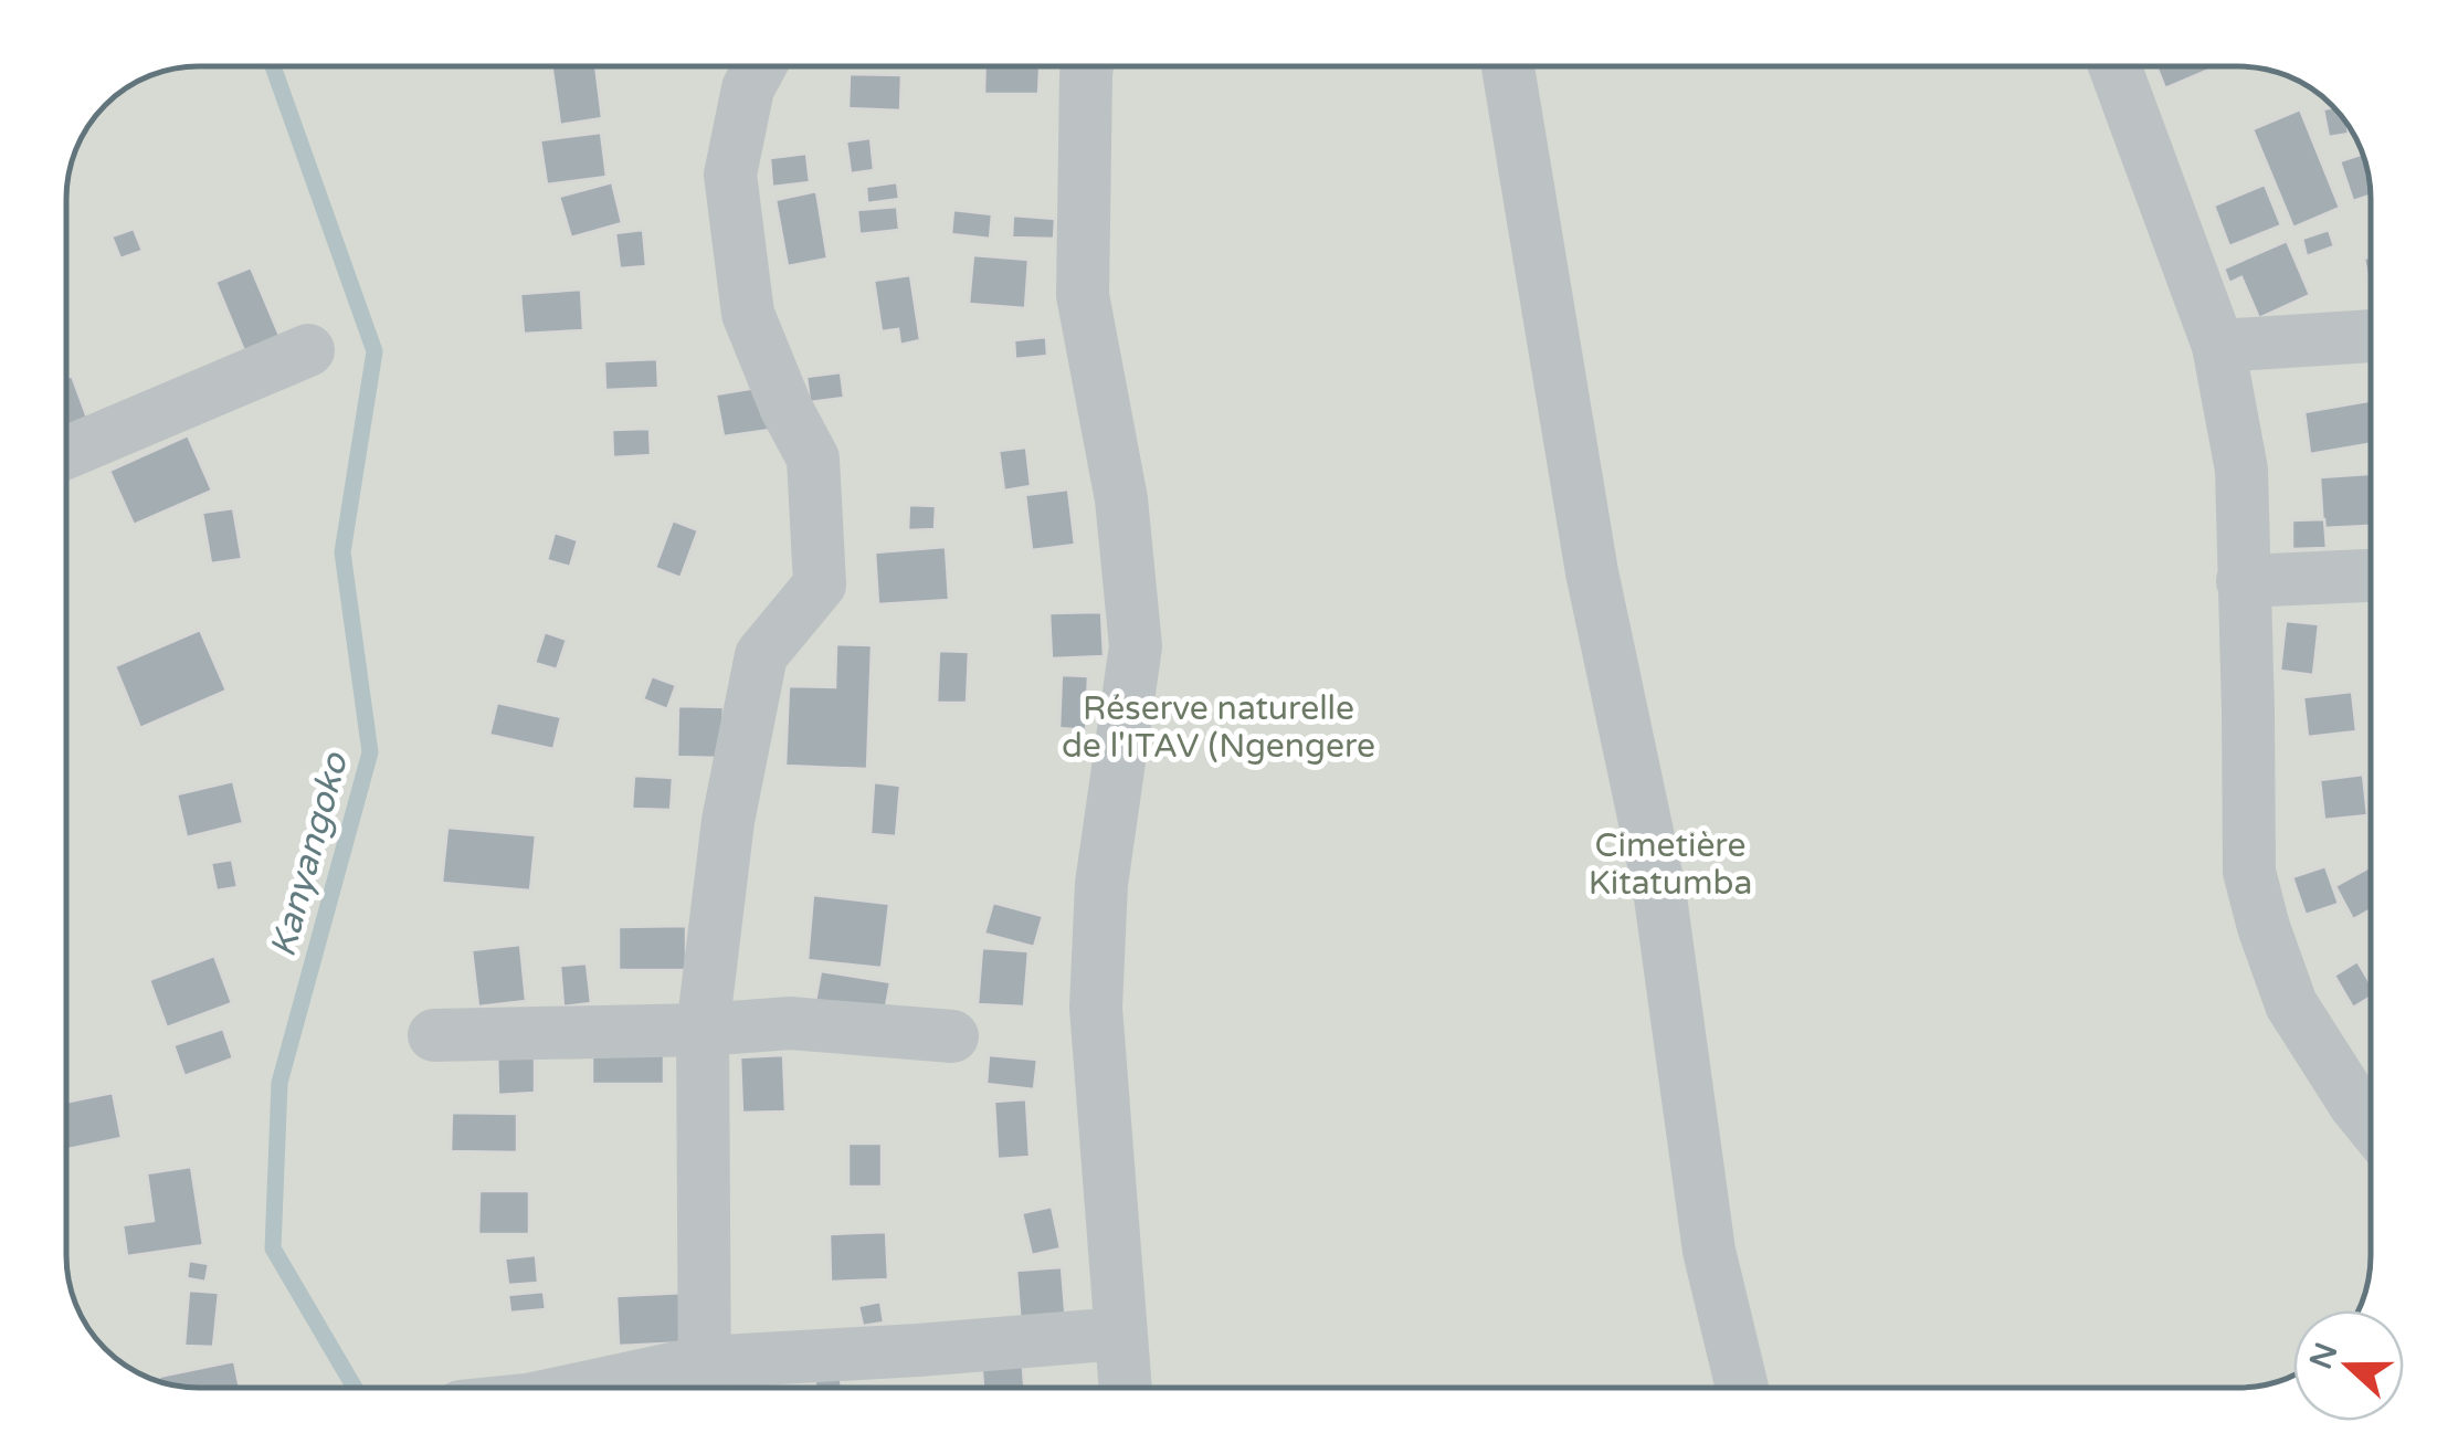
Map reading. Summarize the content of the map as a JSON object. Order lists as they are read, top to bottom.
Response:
{
  "water": ["Kanyangoko"],
  "parks": ["Réserve naturelle de l'ITAV (Ngengere", "Cimetière Kitatumba"],
  "north": "left"
}
